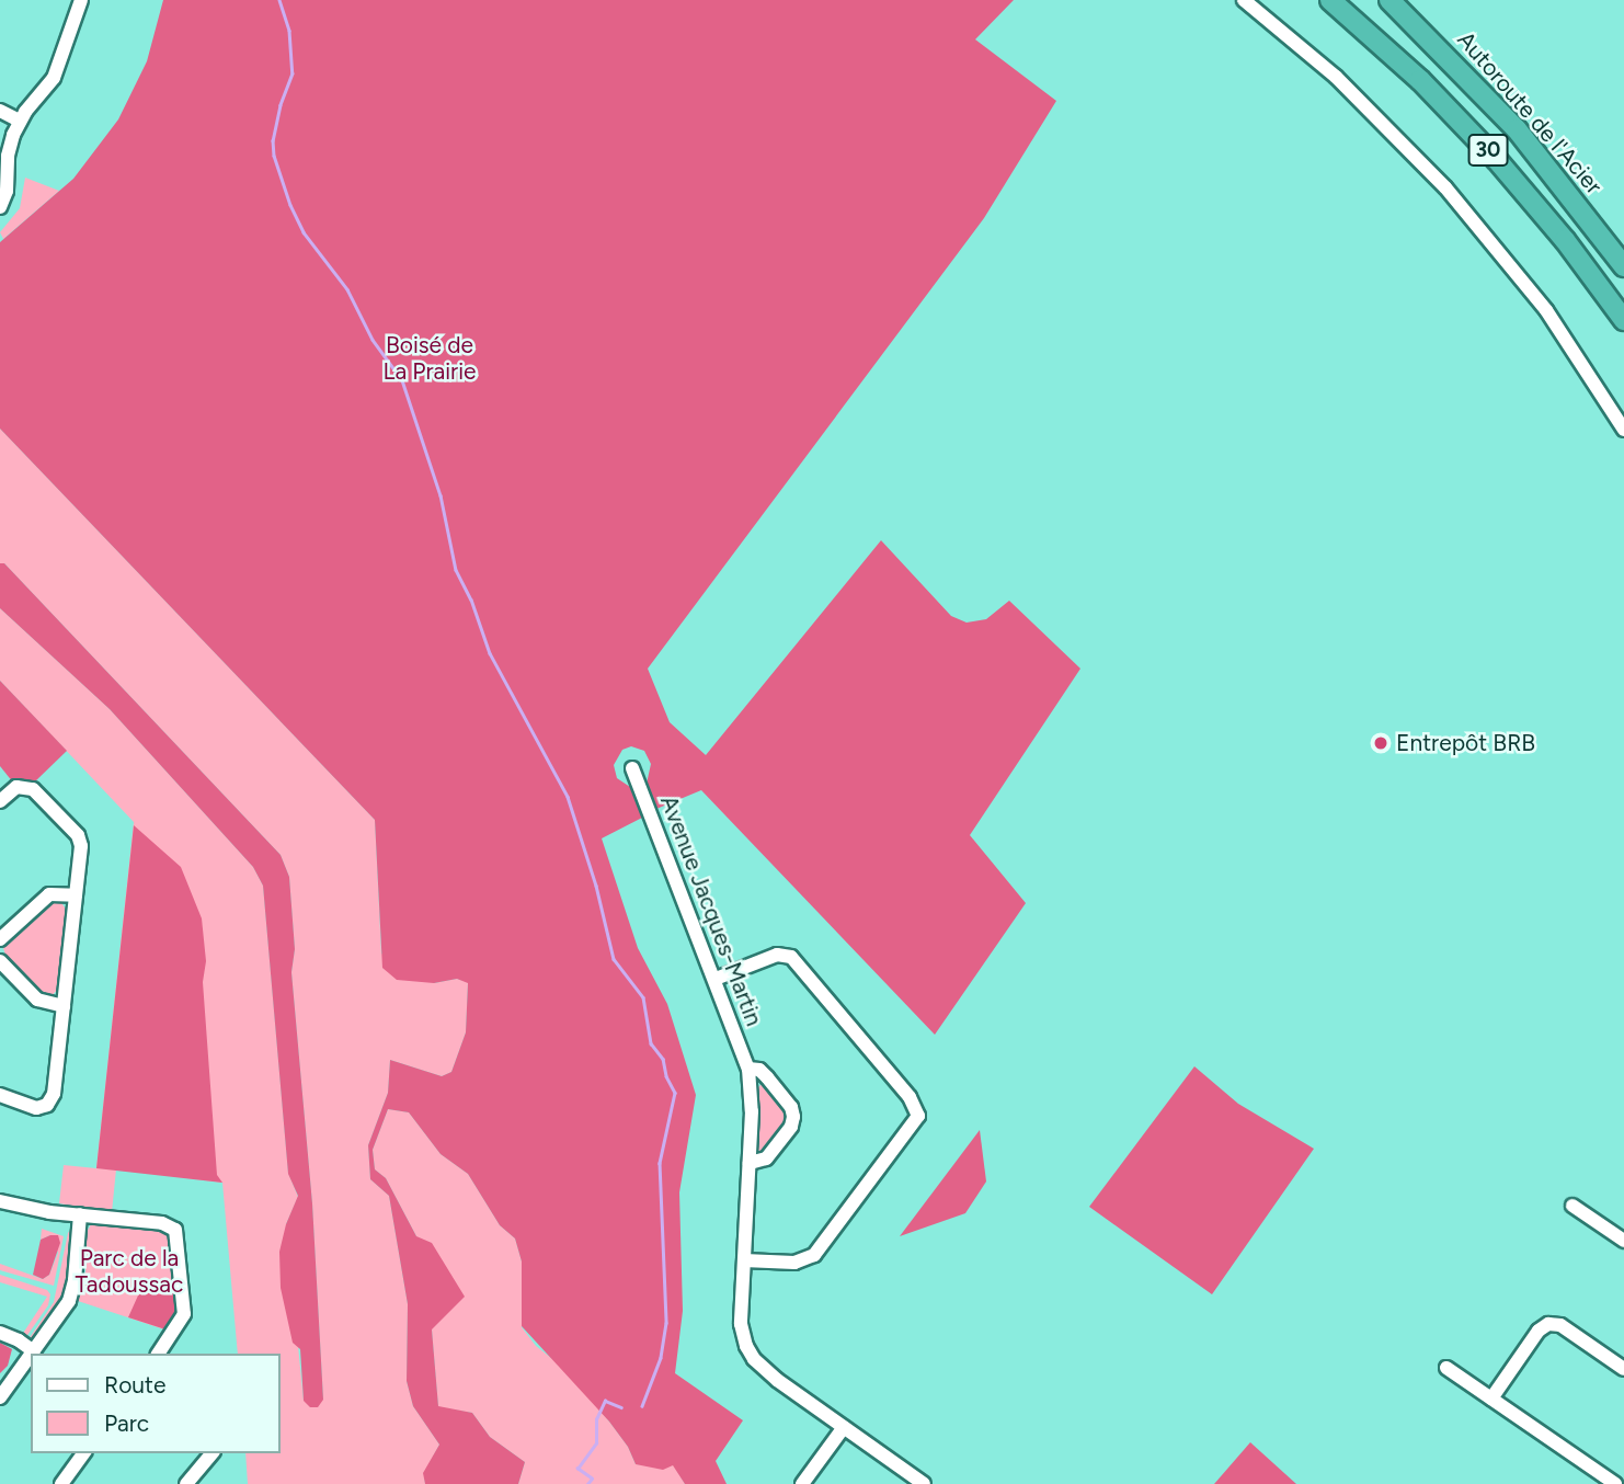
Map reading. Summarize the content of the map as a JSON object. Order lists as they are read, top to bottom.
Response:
{
  "streets": {
    "highway": ["Autoroute de l'Acier", "30"],
    "street": ["Avenue Jacques-Martin"]
  },
  "parks": ["Boisé de La Prairie", "Parc de la Tadoussac"],
  "places": ["Entrepôt BRB"],
  "legend": ["Route", "Parc"]
}
